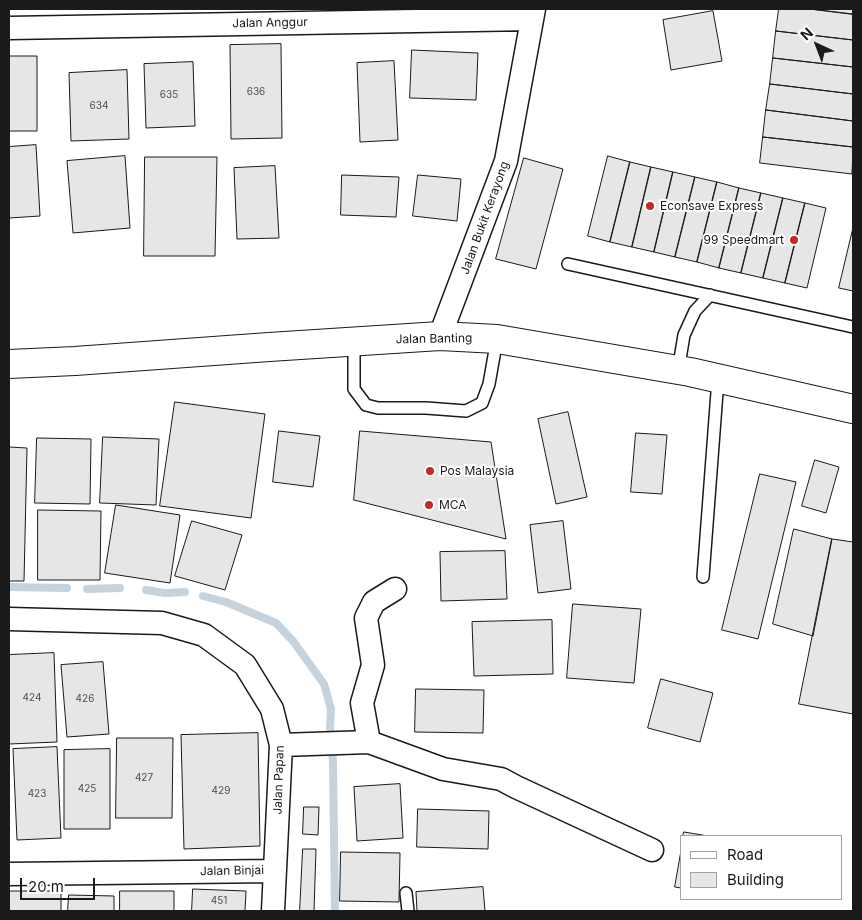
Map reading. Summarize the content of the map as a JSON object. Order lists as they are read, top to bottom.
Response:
{
  "streets": {
    "main road": ["Jalan Banting"],
    "street": [
      "Jalan Anggur",
      "Jalan Bukit Kerayong",
      "Jalan Papan",
      "Jalan Binjai"
    ]
  },
  "crossings": [
    ["Jalan Anggur", "Jalan Bukit Kerayong"],
    ["Jalan Bukit Kerayong", "Jalan Banting"],
    ["Jalan Papan", "Jalan Binjai"]
  ],
  "places": [
    "Econsave Express",
    "99 Speedmart",
    "Pos Malaysia",
    "MCA"
  ],
  "house_numbers": [
    "636",
    "635",
    "634",
    "424",
    "426",
    "427",
    "425",
    "429",
    "423",
    "451"
  ],
  "legend": ["Road", "Building"],
  "scale_bar": "20 m",
  "north": "top left"
}
